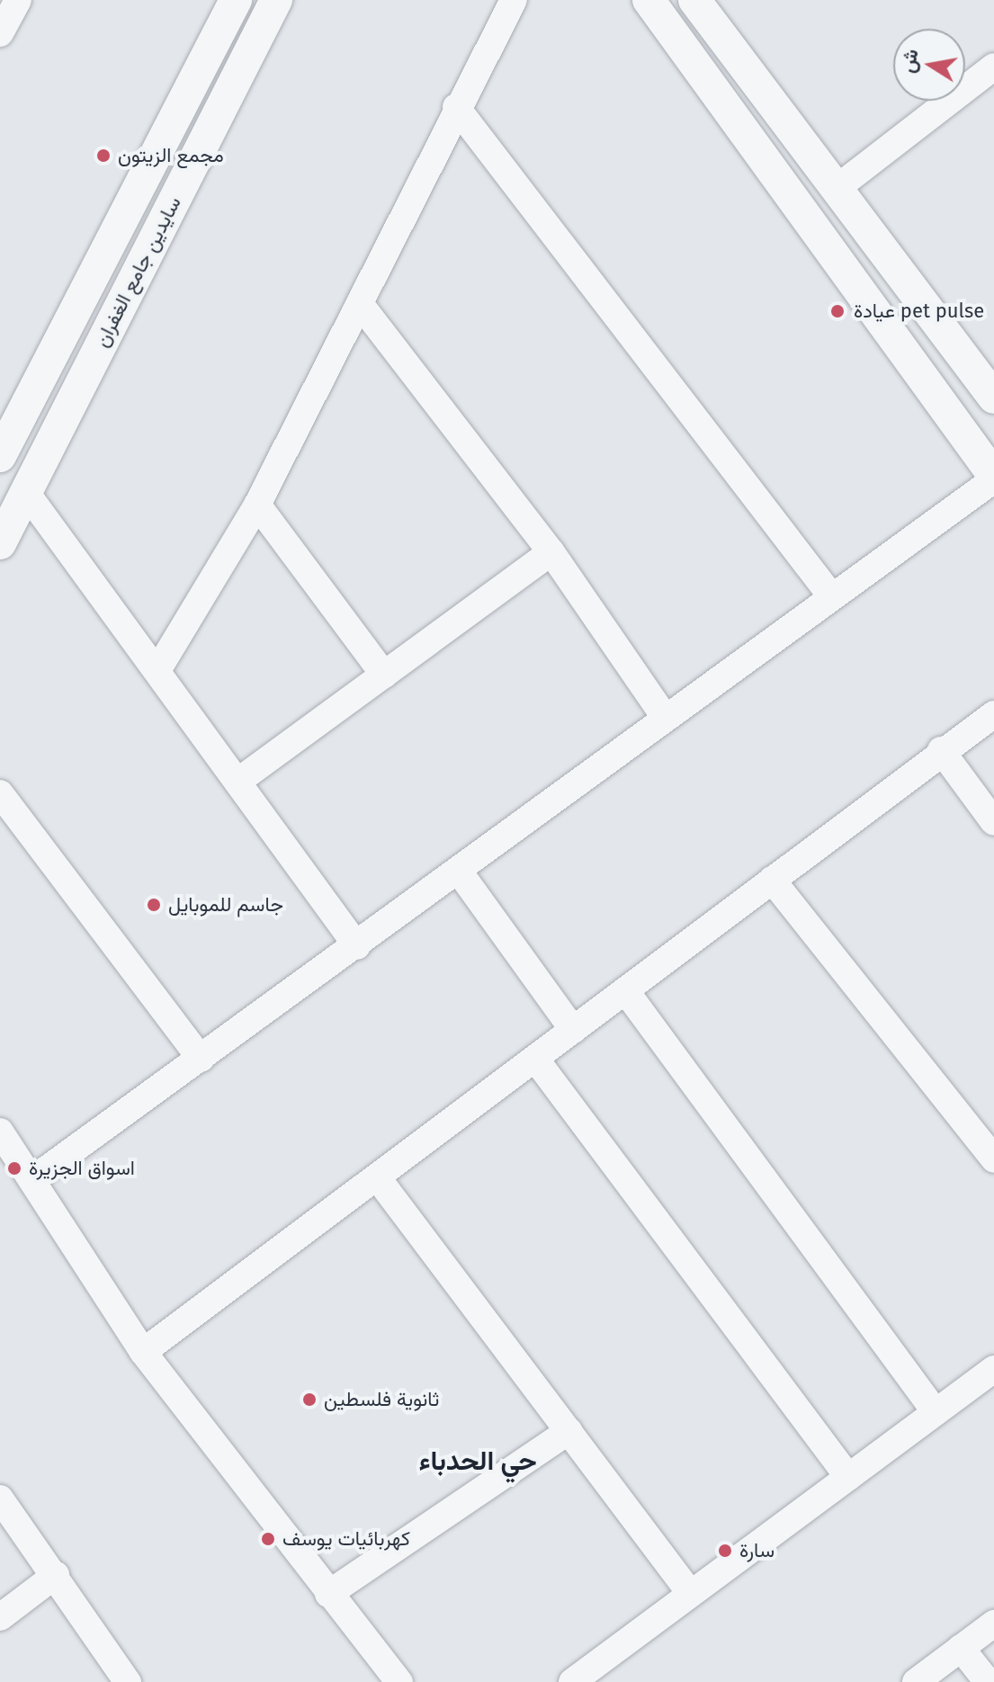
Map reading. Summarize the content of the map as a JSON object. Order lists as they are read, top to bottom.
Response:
{
  "streets": {
    "street": ["سايدين جامع الغفران"]
  },
  "districts": ["حي الحدباء"],
  "places": [
    "مجمع الزيتون",
    "عيادة pet pulse",
    "جاسم للموبايل",
    "اسواق الجزيرة",
    "ثانوية فلسطين",
    "كهربائيات يوسف",
    "سارة"
  ],
  "north": "left"
}
